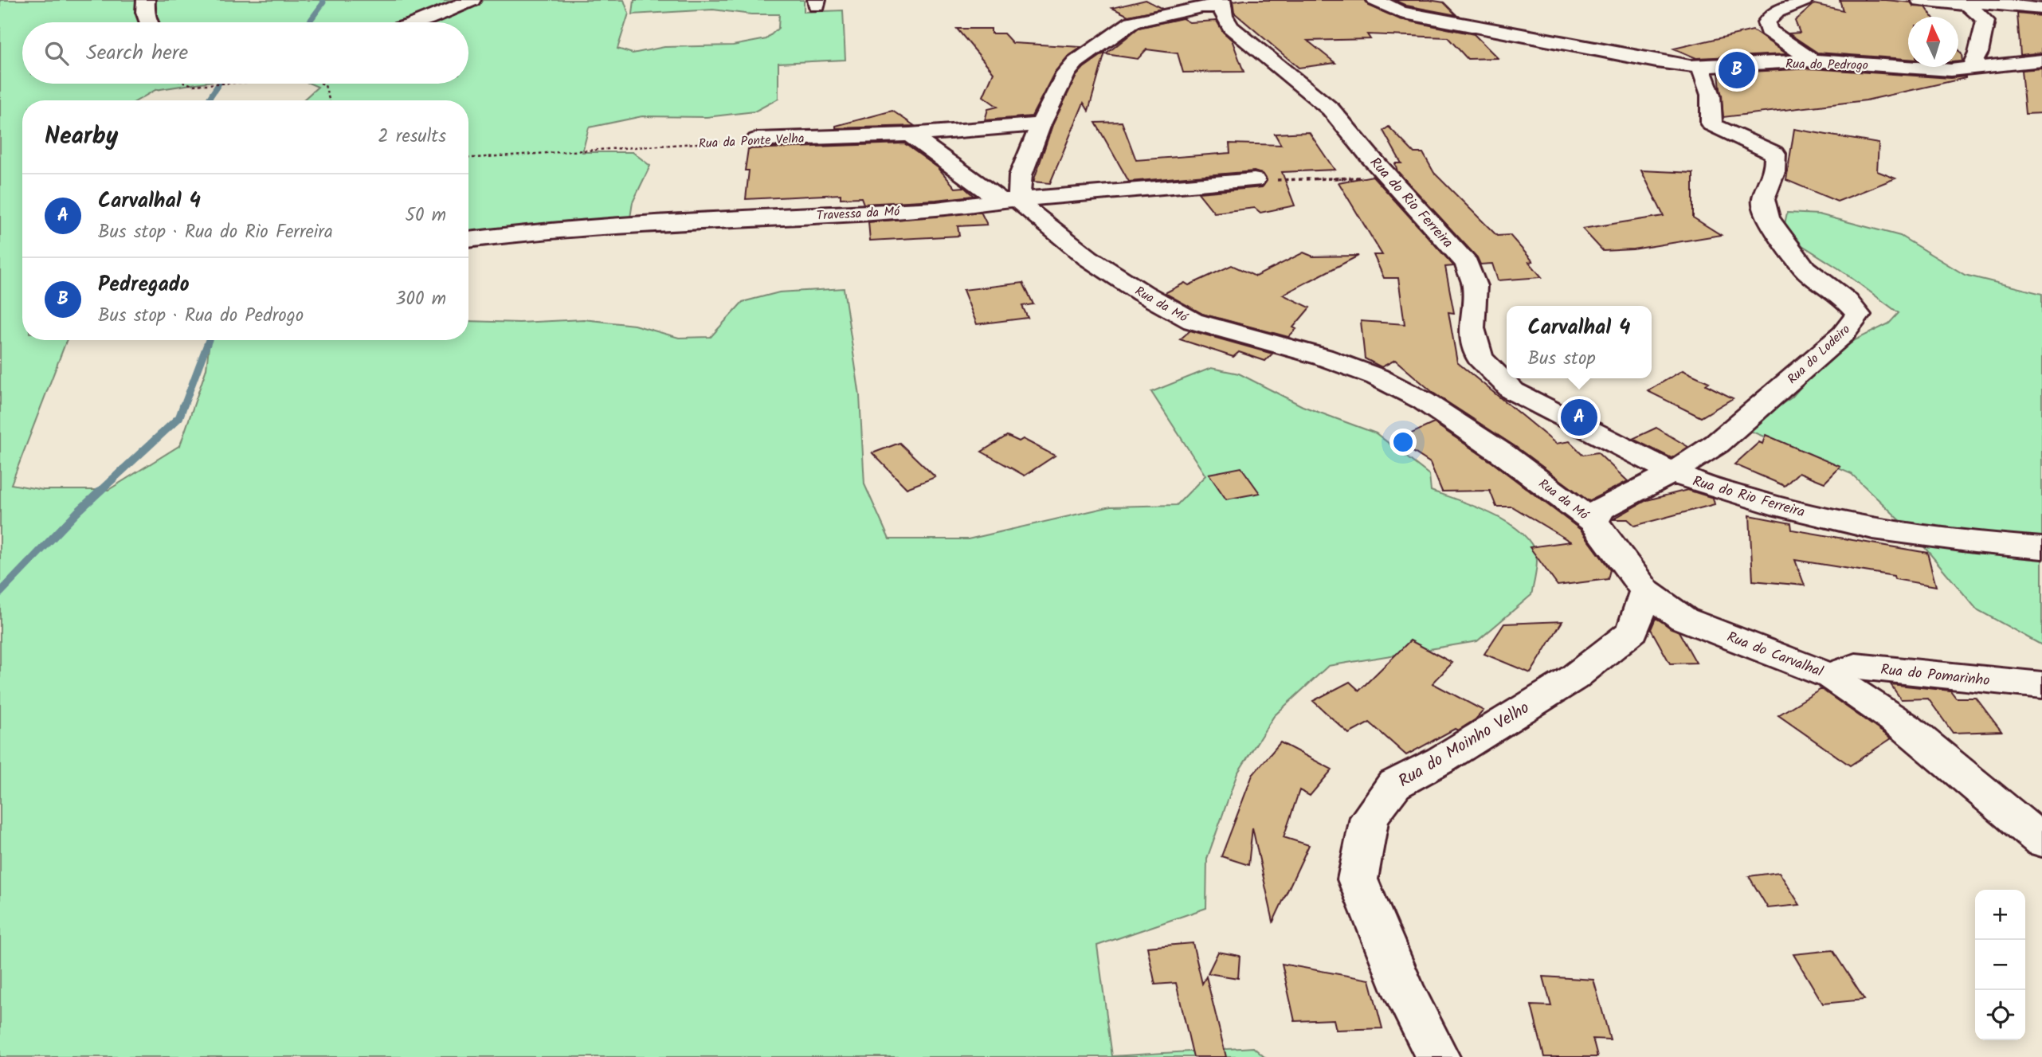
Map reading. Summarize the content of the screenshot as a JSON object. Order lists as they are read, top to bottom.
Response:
{
  "streets": {
    "street": [
      "Rua do Pedrogo",
      "Rua da Ponte Velha",
      "Rua do Rio Ferreira",
      "Travessa da Mó",
      "Rua da Mó",
      "Rua do Lodeiro",
      "Rua do Carvalhal",
      "Rua do Pomarinho",
      "Rua do Moinho Velho"
    ]
  },
  "crossings": [
    ["Rua do Pedrogo", "Rua do Lodeiro"],
    ["Rua da Ponte Velha", "Rua da Mó"],
    ["Rua do Rio Ferreira", "Rua do Lodeiro"],
    ["Travessa da Mó", "Rua da Mó"],
    ["Rua da Mó", "Rua do Carvalhal"],
    ["Rua do Carvalhal", "Rua do Pomarinho"],
    ["Rua do Carvalhal", "Rua do Moinho Velho"]
  ],
  "north": "top",
  "page": {
    "search": "Search here",
    "pins": ["B", "A"],
    "heading": ["Nearby", "2 results"],
    "list": [
      {
        "mark": "A",
        "name": "Carvalhal 4",
        "note": "Bus stop · Rua do Rio Ferreira",
        "value": "50 m"
      },
      {
        "mark": "B",
        "name": "Pedregado",
        "note": "Bus stop · Rua do Pedrogo",
        "value": "300 m"
      }
    ],
    "popup": ["Carvalhal 4", "Bus stop"],
    "map_buttons": ["+", "−"]
  }
}
